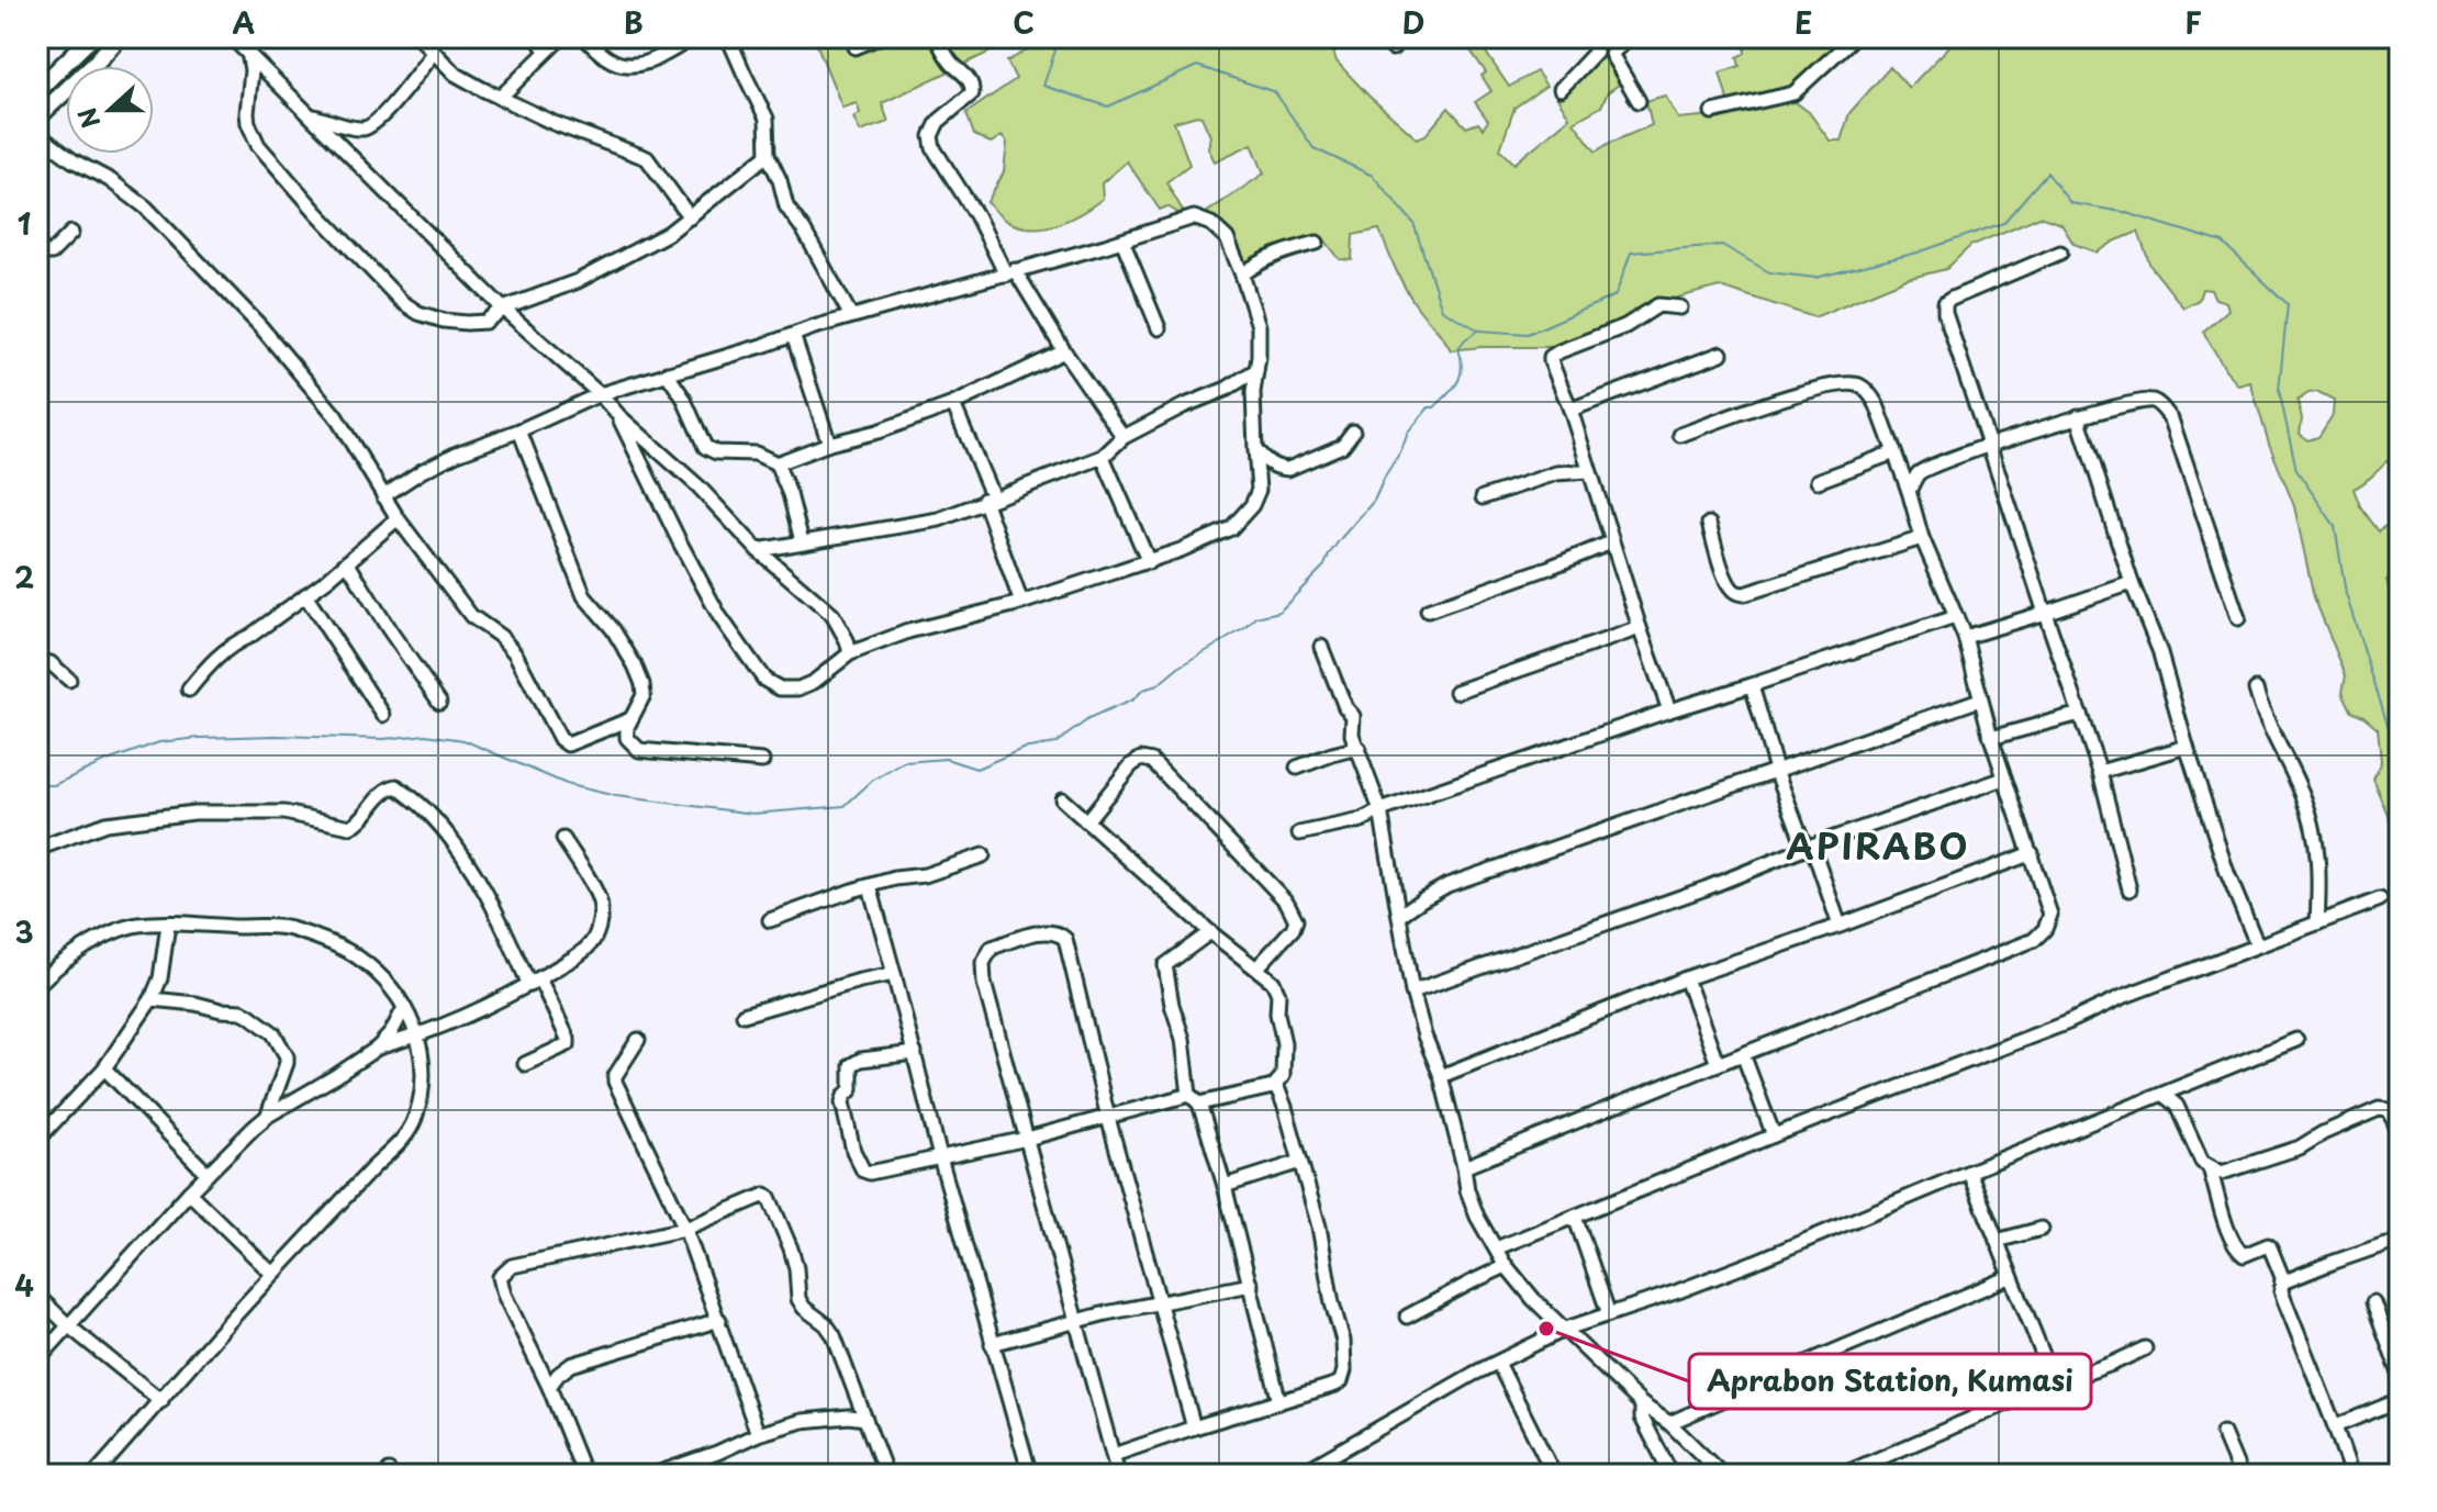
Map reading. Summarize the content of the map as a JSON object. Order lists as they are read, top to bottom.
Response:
{
  "districts": ["APIRABO"],
  "places": ["Aprabon Station, Kumasi"],
  "north": "left",
  "grid": {
    "columns": [
      "A",
      "B",
      "C",
      "D",
      "E",
      "F"
    ],
    "rows": [
      "1",
      "2",
      "3",
      "4"
    ]
  }
}
